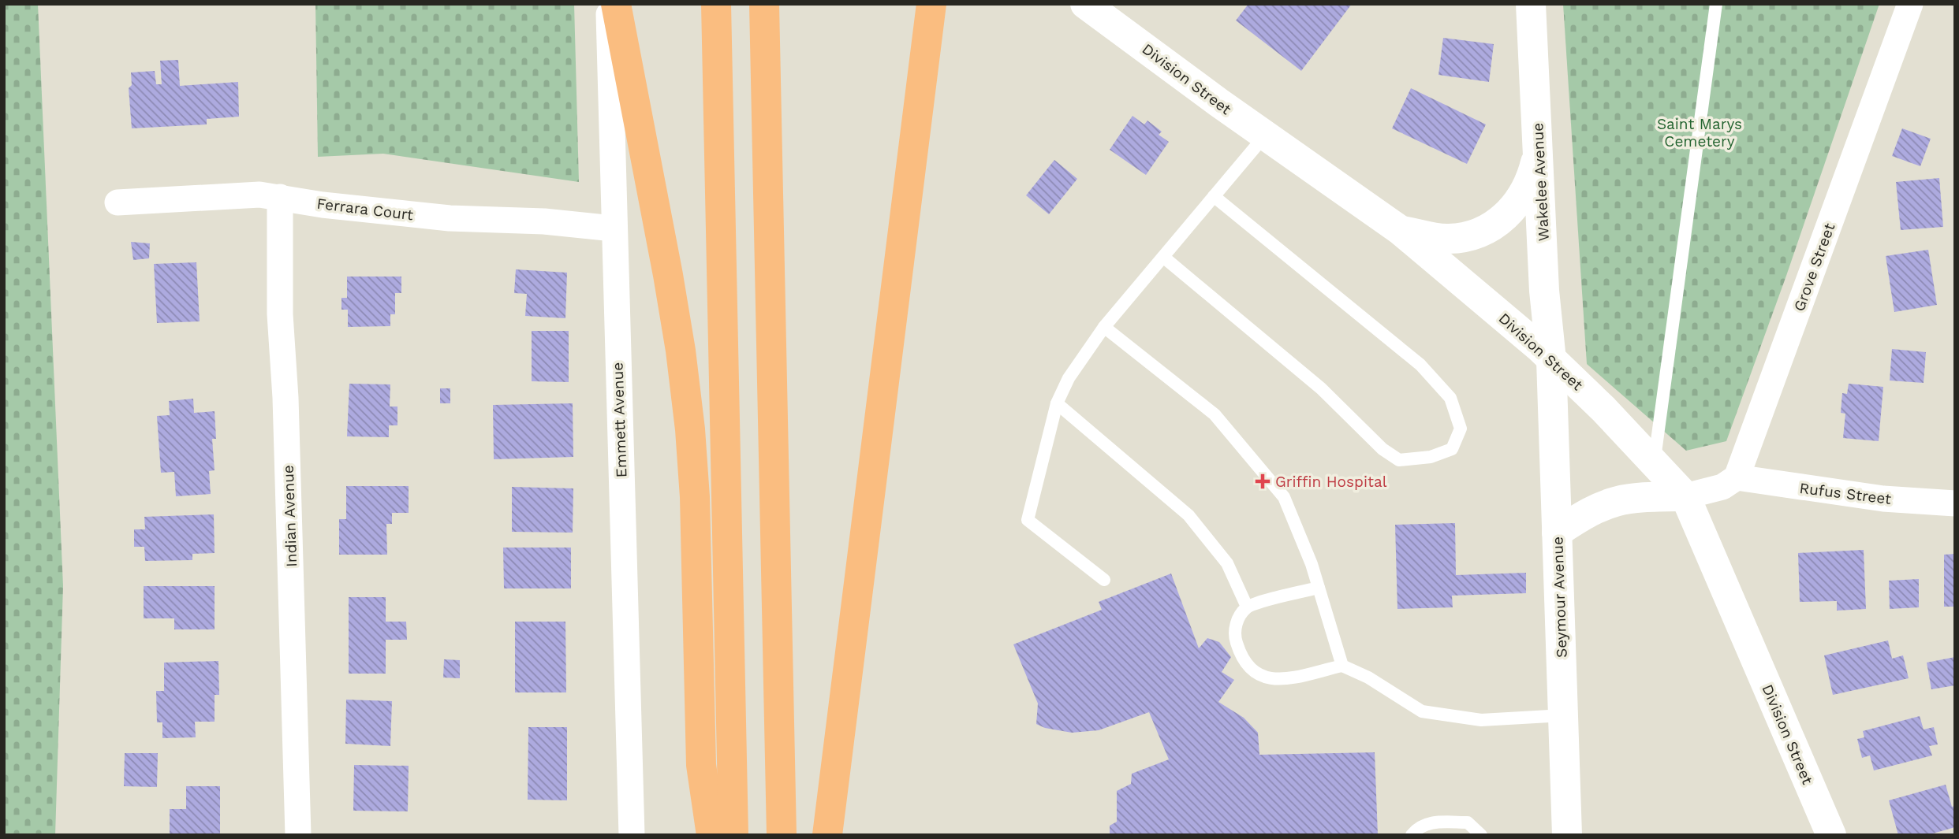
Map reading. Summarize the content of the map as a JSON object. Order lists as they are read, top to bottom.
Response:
{
  "streets": {
    "main road": ["Division Street", "Wakelee Avenue", "Seymour Avenue"],
    "street": [
      "Ferrara Court",
      "Grove Street",
      "Emmett Avenue",
      "Rufus Street",
      "Indian Avenue"
    ]
  },
  "crossings": [
    ["Division Street", "Wakelee Avenue"],
    ["Division Street", "Seymour Avenue"],
    ["Wakelee Avenue", "Seymour Avenue"],
    ["Ferrara Court", "Emmett Avenue"],
    ["Ferrara Court", "Indian Avenue"],
    ["Grove Street", "Rufus Street"]
  ],
  "parks": ["Saint Marys Cemetery"],
  "places": {
    "health": ["Griffin Hospital"]
  }
}
